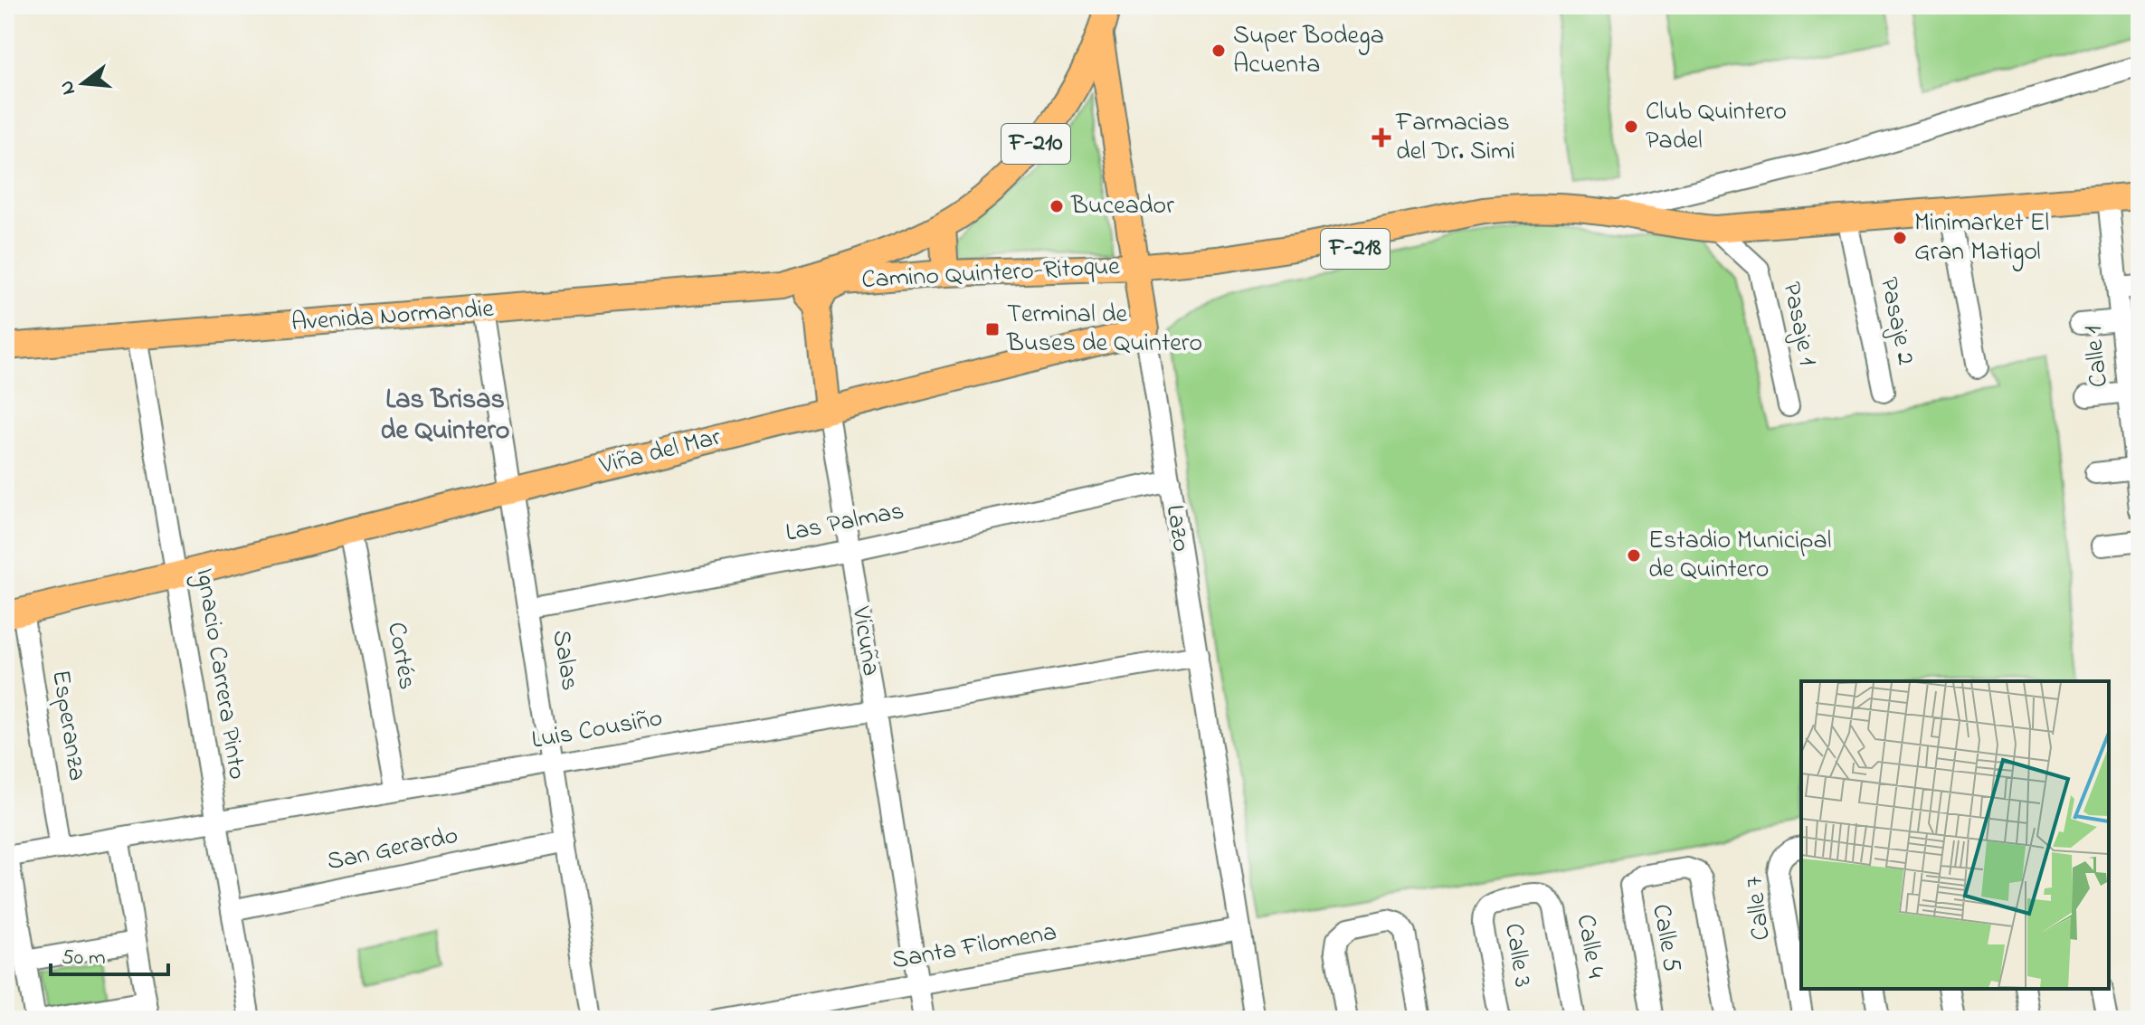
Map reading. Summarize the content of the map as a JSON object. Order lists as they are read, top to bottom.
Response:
{
  "streets": {
    "main road": [
      "F-210",
      "F-218",
      "Camino Quintero-Ritoque",
      "Avenida Normandie",
      "Viña del Mar",
      "Lazo",
      "Vicuña"
    ],
    "street": [
      "Pasaje 2",
      "Pasaje 1",
      "Calle 1",
      "Las Palmas",
      "Cortés",
      "Salas",
      "Ignacio Carrera Pinto",
      "Esperanza",
      "Luis Cousiño",
      "San Gerardo",
      "Calle 7",
      "Calle 5",
      "Calle 4",
      "Santa Filomena",
      "Calle 3"
    ]
  },
  "crossings": [
    ["F-210", "Avenida Normandie"],
    ["F-210", "Lazo"],
    ["Camino Quintero-Ritoque", "Pasaje 2"],
    ["Camino Quintero-Ritoque", "Pasaje 1"],
    ["Camino Quintero-Ritoque", "Calle 1"],
    ["Camino Quintero-Ritoque", "Lazo"],
    ["Camino Quintero-Ritoque", "Vicuña"],
    ["Avenida Normandie", "Salas"],
    ["Avenida Normandie", "Ignacio Carrera Pinto"],
    ["Viña del Mar", "Lazo"],
    ["Viña del Mar", "Vicuña"],
    ["Viña del Mar", "Cortés"],
    ["Viña del Mar", "Salas"],
    ["Viña del Mar", "Ignacio Carrera Pinto"],
    ["Viña del Mar", "Esperanza"],
    ["Las Palmas", "Lazo"],
    ["Las Palmas", "Vicuña"],
    ["Las Palmas", "Salas"],
    ["Lazo", "Luis Cousiño"],
    ["Lazo", "Santa Filomena"],
    ["Vicuña", "Luis Cousiño"],
    ["Vicuña", "Santa Filomena"],
    ["Cortés", "Luis Cousiño"],
    ["Salas", "Luis Cousiño"],
    ["Salas", "San Gerardo"],
    ["Ignacio Carrera Pinto", "Luis Cousiño"],
    ["Ignacio Carrera Pinto", "San Gerardo"],
    ["Esperanza", "Luis Cousiño"],
    ["Calle 4", "Calle 3"]
  ],
  "districts": ["Las Brisas de Quintero"],
  "places": {
    "other": [
      "Super Bodega Acuenta",
      "Club Quintero Padel",
      "Buceador",
      "Minimarket El Gran Matigol",
      "Estadio Municipal de Quintero"
    ],
    "health": ["Farmacias del Dr. Simi"],
    "transit": ["Terminal de Buses de Quintero"]
  },
  "scale_bar": "50 m",
  "north": "left"
}
